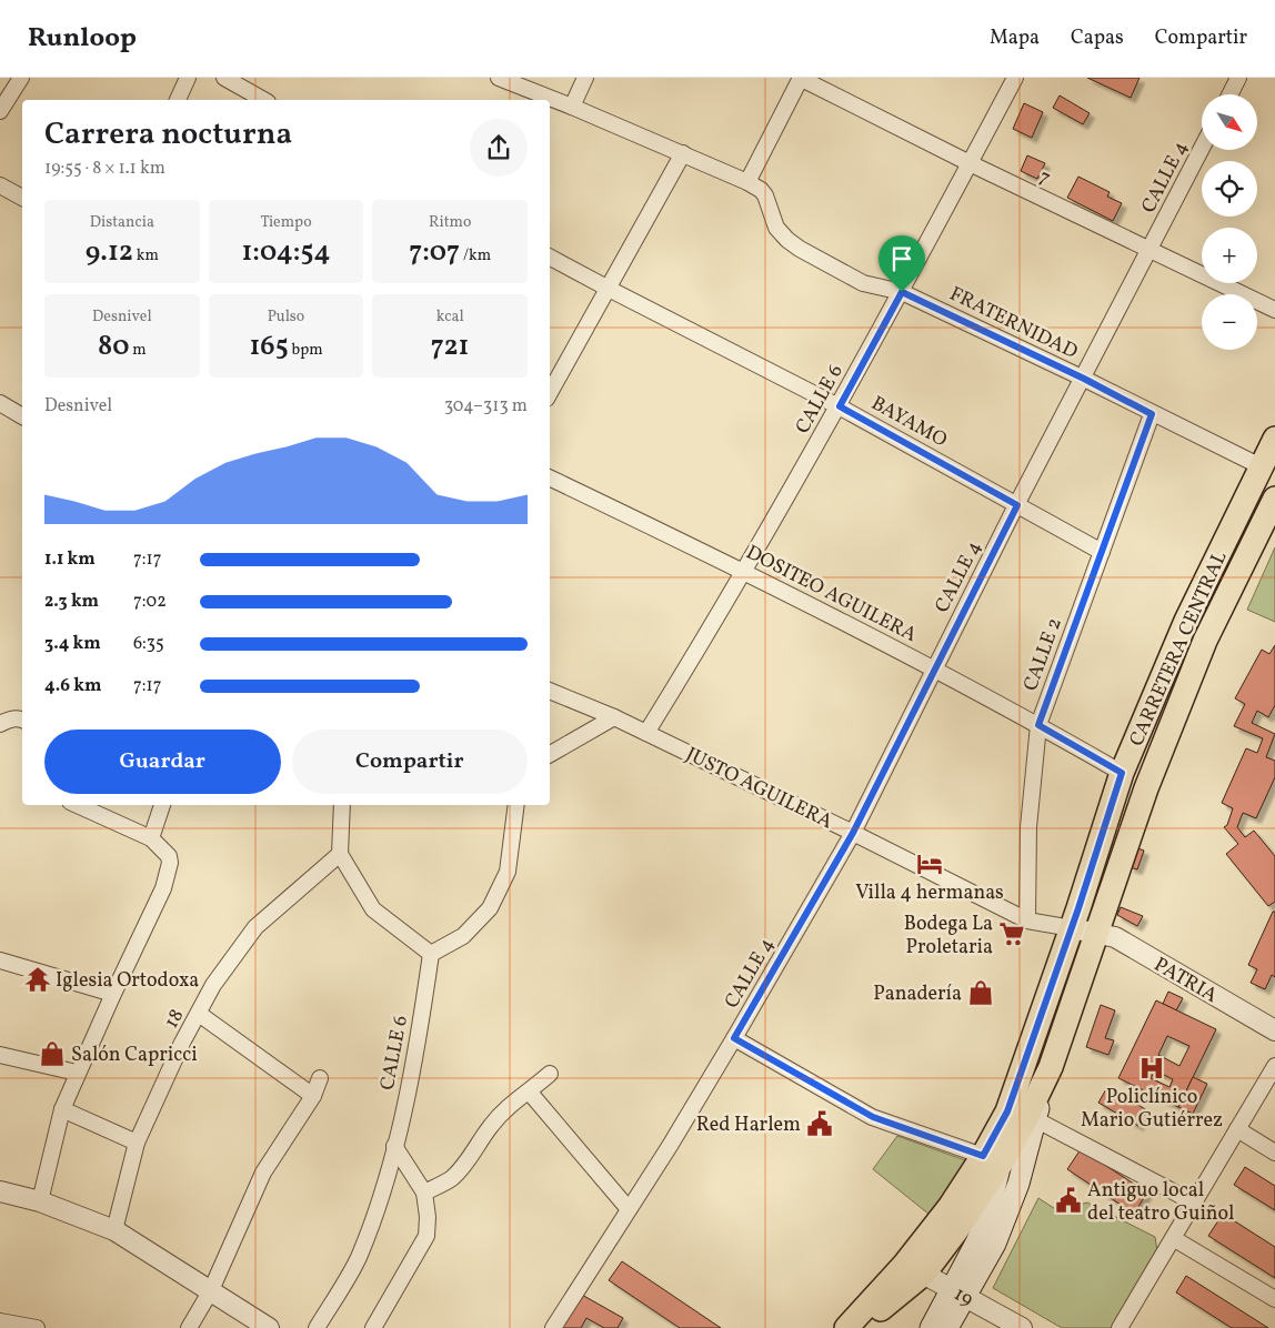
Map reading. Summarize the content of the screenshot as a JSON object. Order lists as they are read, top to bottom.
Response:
{
  "streets": {
    "main road": ["CARRETERA CENTRAL"],
    "street": [
      "7",
      "CALLE 4",
      "FRATERNIDAD",
      "CALLE 6",
      "BAYAMO",
      "DOSITEO AGUILERA",
      "CALLE 2",
      "JUSTO AGUILERA",
      "PATRIA",
      "18",
      "19"
    ]
  },
  "crossings": [
    ["7", "CALLE 4"],
    ["7", "CALLE 6"],
    ["CALLE 4", "FRATERNIDAD"],
    ["CALLE 4", "BAYAMO"],
    ["CALLE 4", "DOSITEO AGUILERA"],
    ["CALLE 4", "JUSTO AGUILERA"],
    ["FRATERNIDAD", "CALLE 6"],
    ["FRATERNIDAD", "CARRETERA CENTRAL"],
    ["FRATERNIDAD", "CALLE 2"],
    ["CALLE 6", "BAYAMO"],
    ["CALLE 6", "DOSITEO AGUILERA"],
    ["CALLE 6", "JUSTO AGUILERA"],
    ["BAYAMO", "CALLE 2"],
    ["DOSITEO AGUILERA", "CARRETERA CENTRAL"],
    ["DOSITEO AGUILERA", "CALLE 2"],
    ["CARRETERA CENTRAL", "JUSTO AGUILERA"],
    ["CARRETERA CENTRAL", "PATRIA"],
    ["CARRETERA CENTRAL", "19"],
    ["CALLE 2", "JUSTO AGUILERA"],
    ["JUSTO AGUILERA", "PATRIA"]
  ],
  "places": {
    "hotel": ["Villa 4 hermanas"],
    "supermarket": ["Bodega La Proletaria"],
    "temple": ["Iglesia Ortodoxa"],
    "shop": ["Panadería", "Salón Capricci"],
    "hospital": ["Policlínico Mario Gutiérrez"],
    "public building": ["Red Harlem", "Antiguo local del teatro Guiñol"]
  },
  "north": "bottom right",
  "page": {
    "header": "Runloop",
    "nav": ["Mapa", "Capas", "Compartir"],
    "map_buttons": ["+", "−"],
    "heading": ["Carrera nocturna", "19:55 · 8 × 1.1 km"],
    "stats": [
      ["Distancia", "9.12 km"],
      ["Tiempo", "1:04:54"],
      ["Ritmo", "7:07 /km"],
      ["Desnivel", "80 m"],
      ["Pulso", "165 bpm"],
      ["kcal", "721"]
    ],
    "chart": ["Desnivel", "304–313 m"],
    "list": [
      {
        "name": "1.1 km",
        "note": "7:17"
      },
      {
        "name": "2.3 km",
        "note": "7:02"
      },
      {
        "name": "3.4 km",
        "note": "6:35"
      },
      {
        "name": "4.6 km",
        "note": "7:17"
      }
    ],
    "buttons": ["Guardar", "Compartir"]
  }
}
